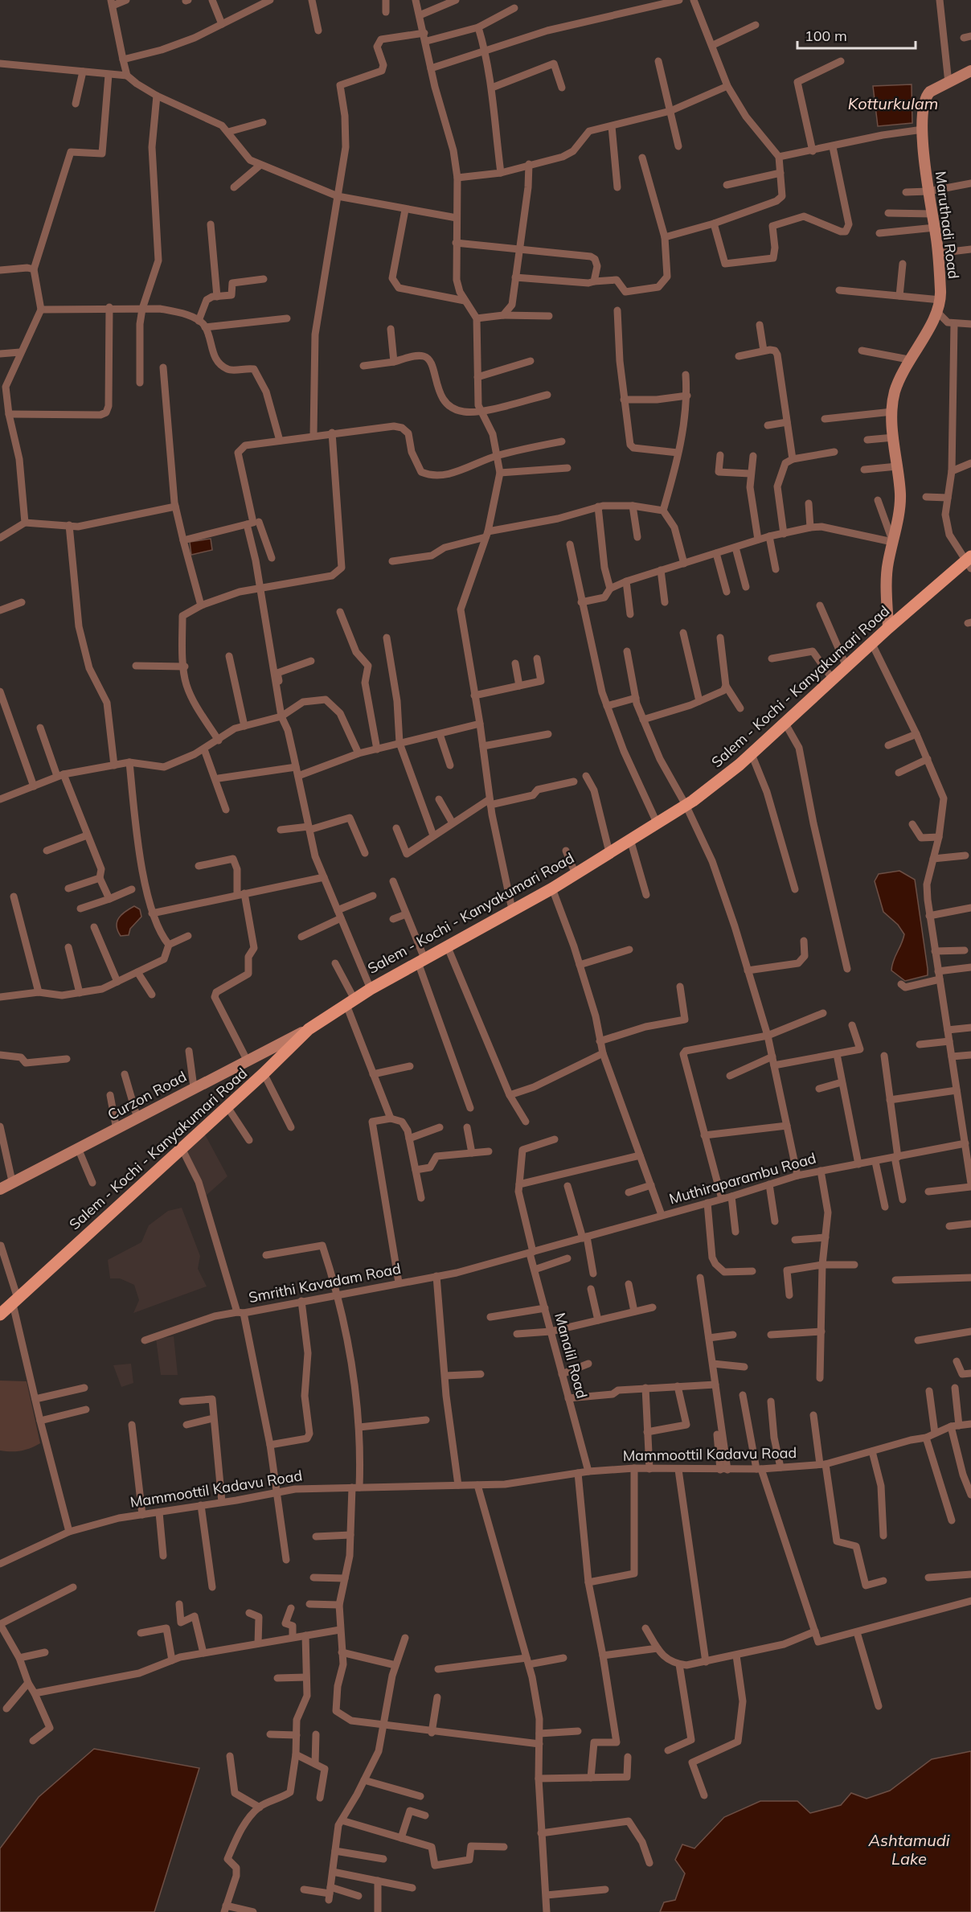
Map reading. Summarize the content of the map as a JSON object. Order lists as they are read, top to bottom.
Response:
{
  "streets": {
    "main road": ["Maruthadi Road", "Salem - Kochi - Kanyakumari Road", "Curzon Road"],
    "street": [
      "Muthiraparambu Road",
      "Smrithi Kavadam Road",
      "Manalil Road",
      "Mammoottil Kadavu Road"
    ]
  },
  "crossings": [
    ["Maruthadi Road", "Salem - Kochi - Kanyakumari Road"],
    ["Salem - Kochi - Kanyakumari Road", "Curzon Road"],
    ["Salem - Kochi - Kanyakumari Road", "Smrithi Kavadam Road"],
    ["Muthiraparambu Road", "Smrithi Kavadam Road"],
    ["Muthiraparambu Road", "Manalil Road"],
    ["Smrithi Kavadam Road", "Manalil Road"],
    ["Manalil Road", "Mammoottil Kadavu Road"]
  ],
  "water": ["Kotturkulam", "Ashtamudi Lake"],
  "scale_bar": "100 m"
}
